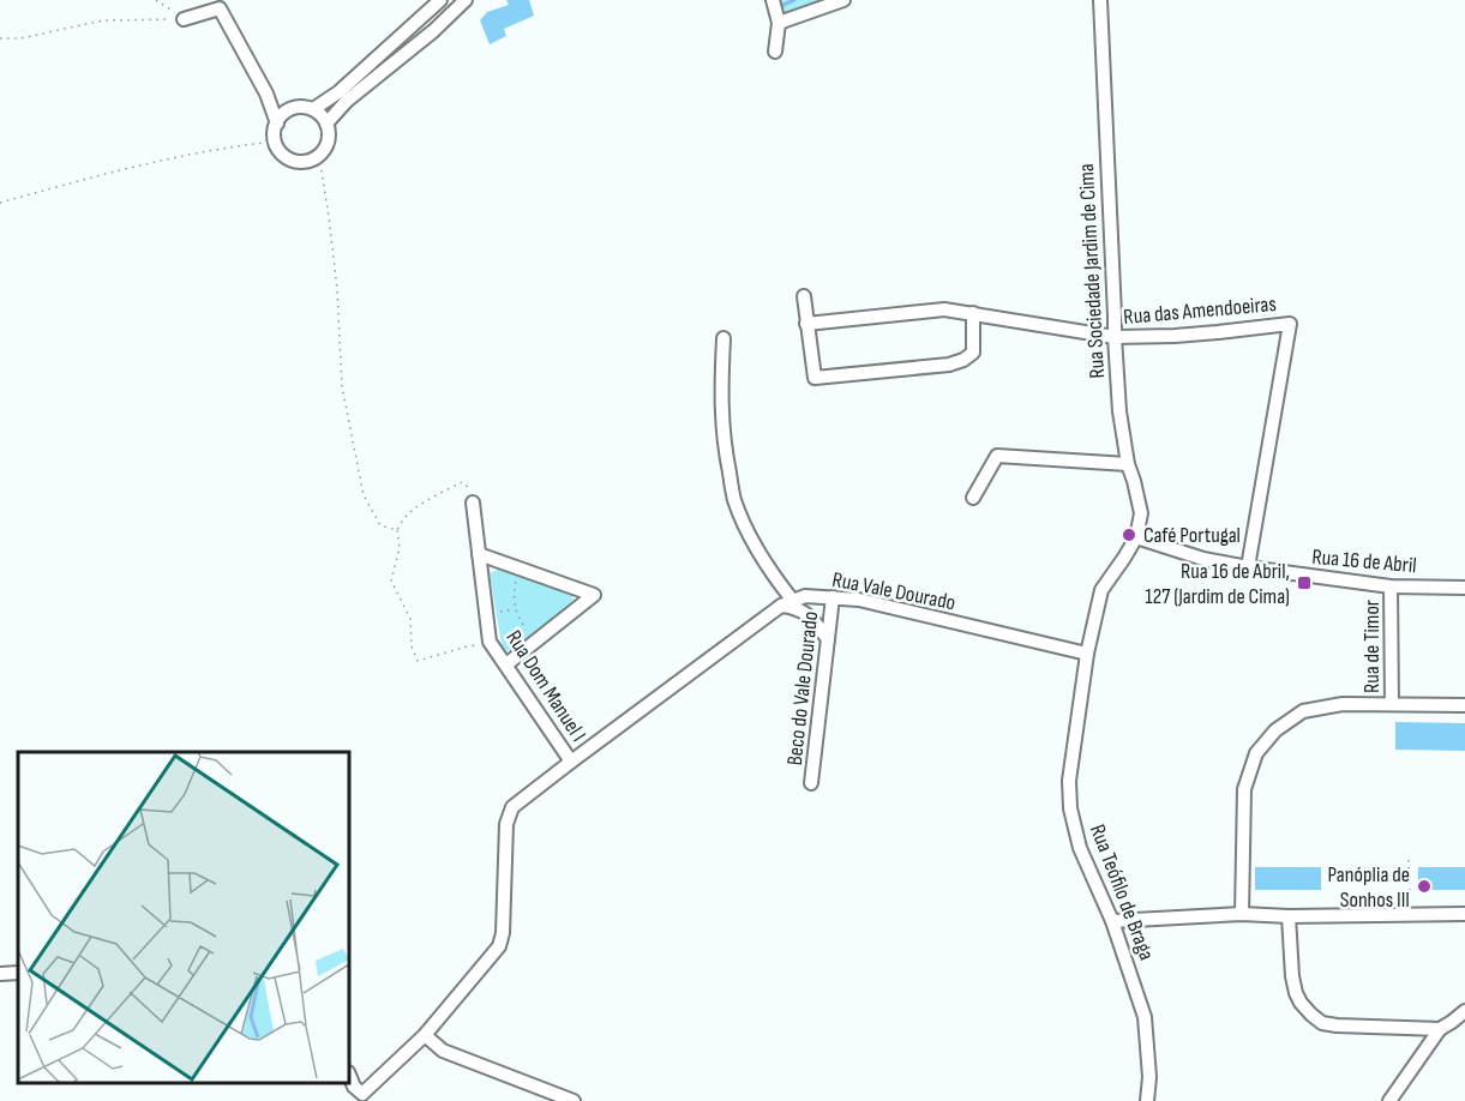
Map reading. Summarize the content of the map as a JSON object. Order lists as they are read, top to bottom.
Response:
{
  "streets": {
    "street": [
      "Rua Sociedade Jardim de Cima",
      "Rua das Amendoeiras",
      "Rua 16 de Abril",
      "Rua Vale Dourado",
      "Rua de Timor",
      "Rua Dom Manuel I",
      "Beco do Vale Dourado",
      "Rua Teófilo de Braga"
    ]
  },
  "crossings": [
    ["Rua Sociedade Jardim de Cima", "Rua das Amendoeiras"],
    ["Rua Sociedade Jardim de Cima", "Rua 16 de Abril"],
    ["Rua Sociedade Jardim de Cima", "Rua Teófilo de Braga"],
    ["Rua das Amendoeiras", "Rua 16 de Abril"],
    ["Rua 16 de Abril", "Rua de Timor"],
    ["Rua 16 de Abril", "Rua Teófilo de Braga"],
    ["Rua Vale Dourado", "Beco do Vale Dourado"],
    ["Rua Vale Dourado", "Rua Teófilo de Braga"]
  ],
  "places": {
    "other": ["Café Portugal", "Panóplia de Sonhos III"],
    "transit": ["Rua 16 de Abril, 127 (Jardim de Cima)"]
  }
}
